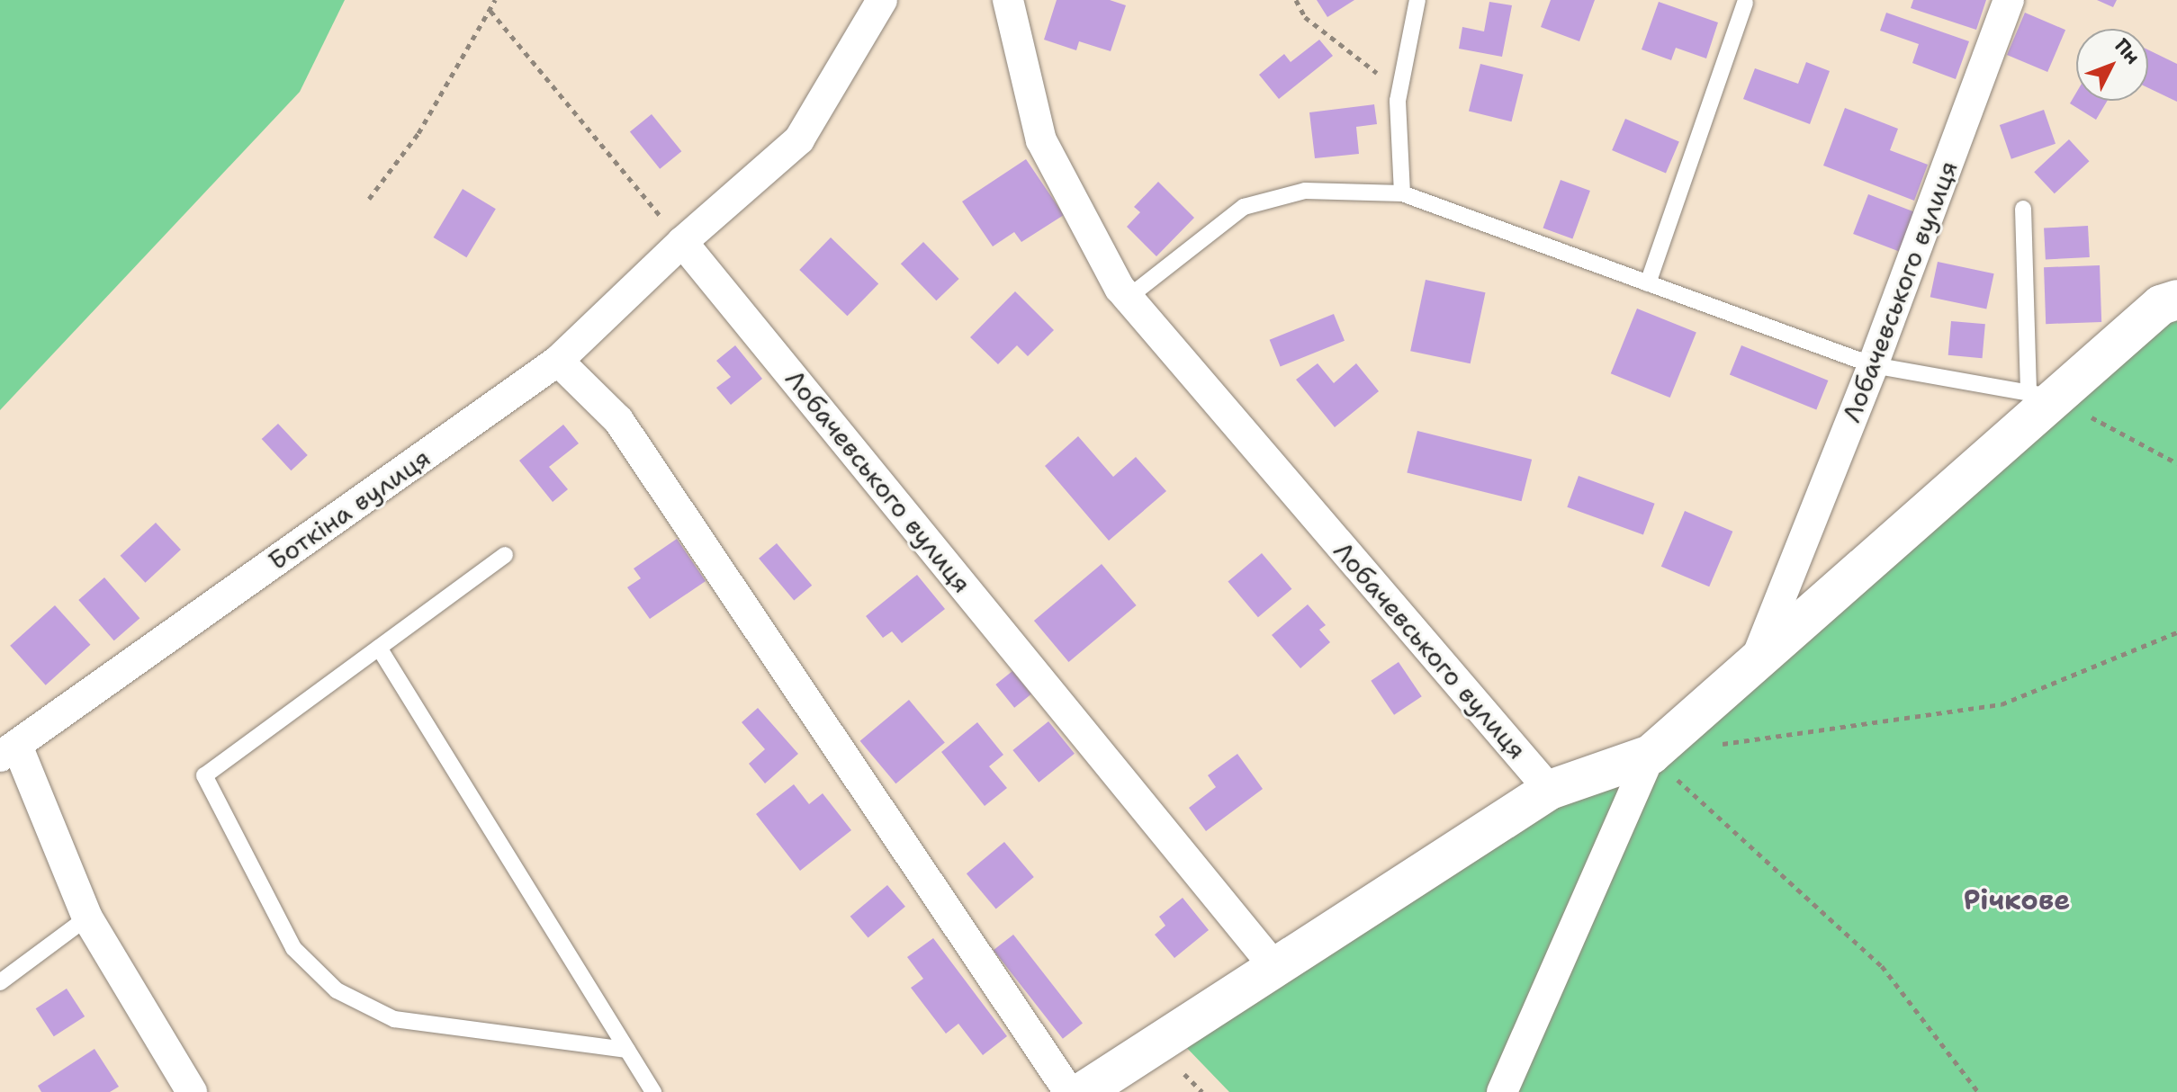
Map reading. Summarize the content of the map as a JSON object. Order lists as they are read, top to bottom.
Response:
{
  "streets": {
    "street": ["Лобачевського вулиця", "Боткіна вулиця"]
  },
  "crossings": [
    ["Лобачевського вулиця", "Боткіна вулиця"]
  ],
  "districts": ["Річкове"],
  "north": "top right"
}
